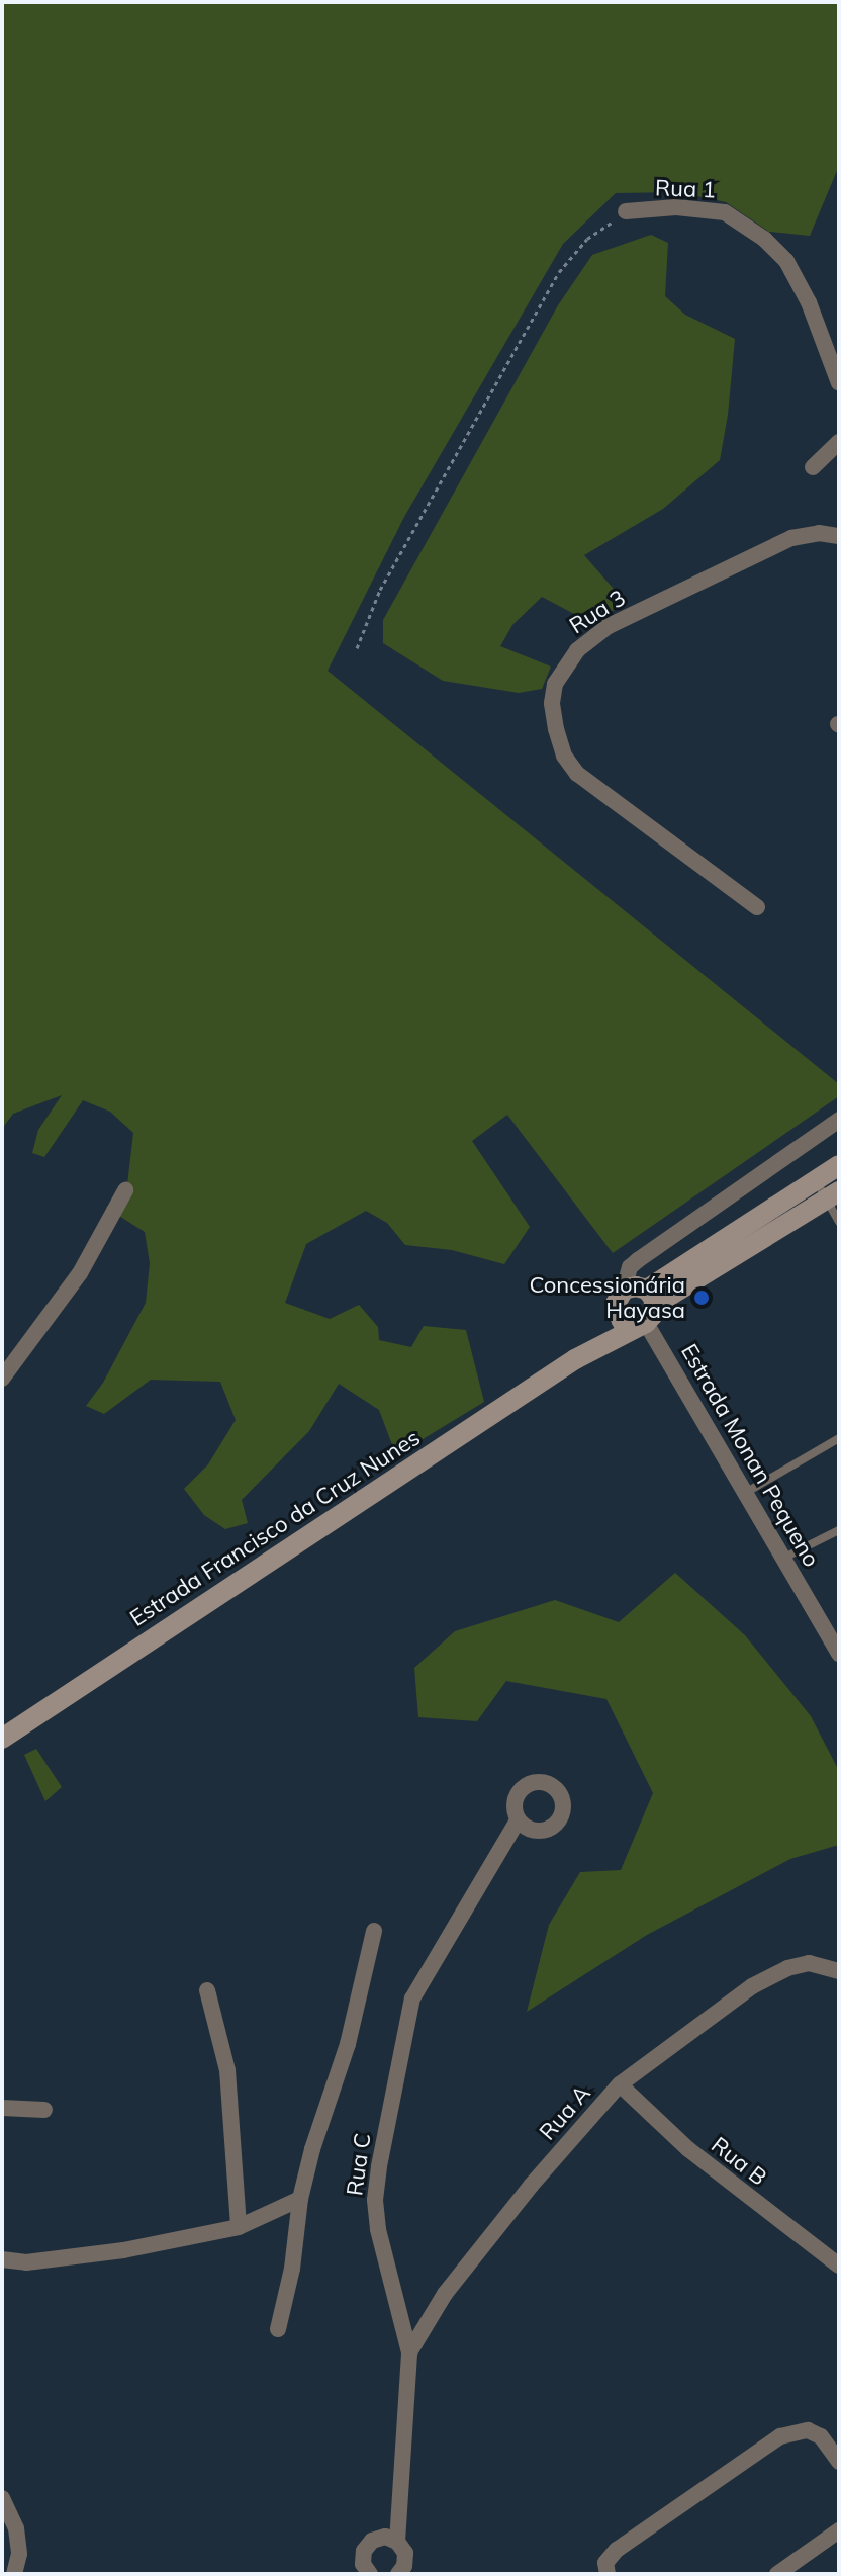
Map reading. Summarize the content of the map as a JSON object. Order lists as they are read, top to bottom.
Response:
{
  "streets": {
    "main road": ["Estrada Francisco da Cruz Nunes"],
    "street": [
      "Rua 1",
      "Rua 3",
      "Estrada Monan Pequeno",
      "Rua A",
      "Rua B",
      "Rua C"
    ]
  },
  "crossings": [
    ["Estrada Monan Pequeno", "Estrada Francisco da Cruz Nunes"],
    ["Rua A", "Rua B"],
    ["Rua A", "Rua C"]
  ],
  "places": ["Concessionária Hayasa"]
}
